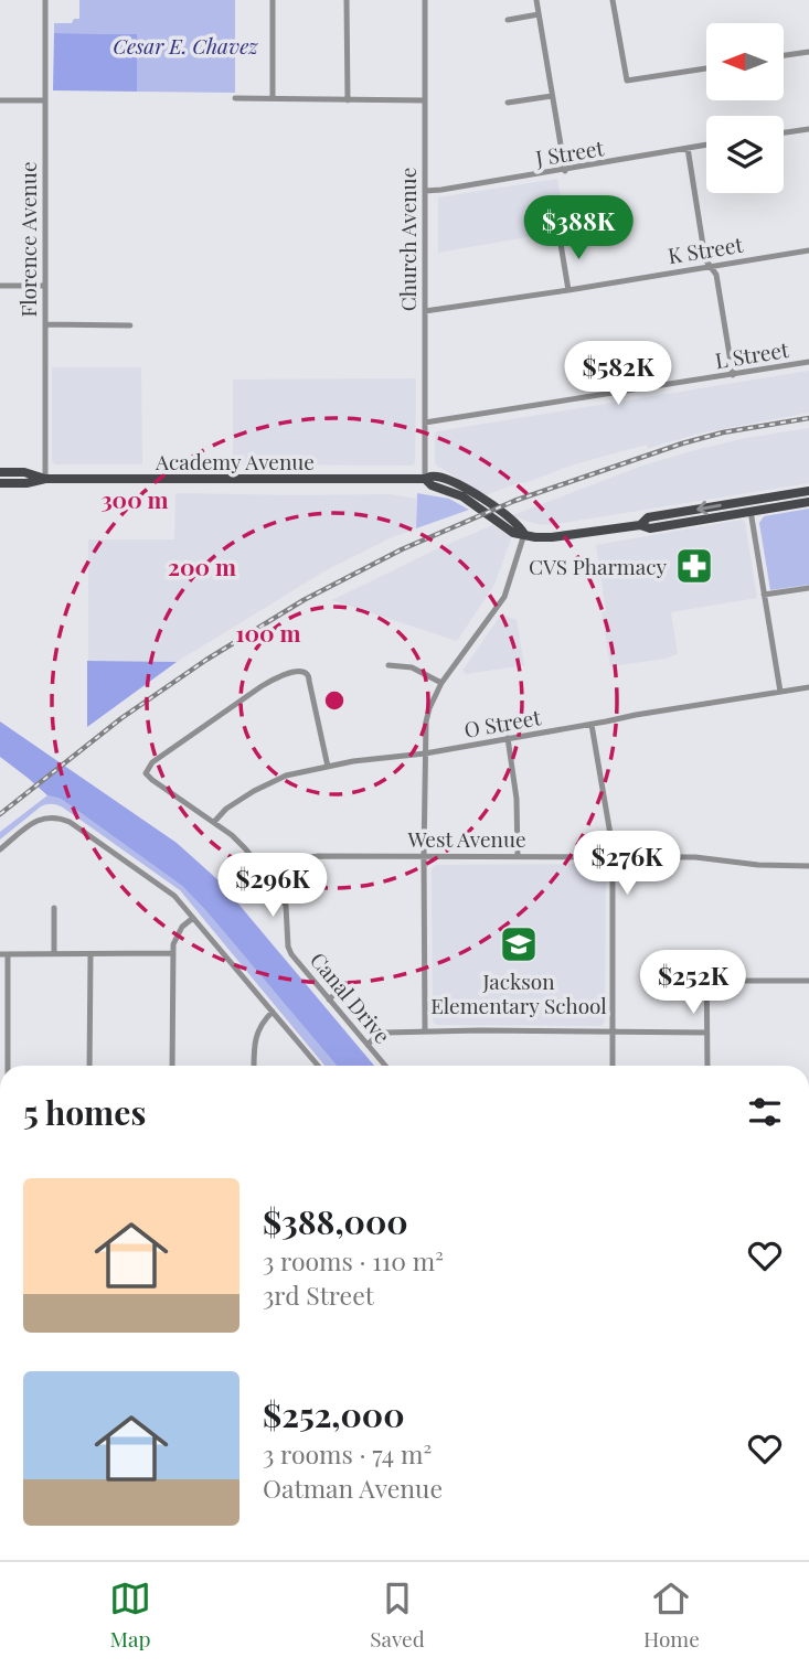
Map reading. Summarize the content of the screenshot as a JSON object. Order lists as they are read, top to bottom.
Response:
{
  "streets": {
    "main road": ["Academy Avenue"],
    "street": [
      "J Street",
      "Florence Avenue",
      "Church Avenue",
      "K Street",
      "L Street",
      "O Street",
      "West Avenue",
      "Canal Drive"
    ]
  },
  "crossings": [
    ["J Street", "Church Avenue"],
    ["Florence Avenue", "Academy Avenue"],
    ["Church Avenue", "K Street"],
    ["Church Avenue", "L Street"],
    ["Church Avenue", "Academy Avenue"],
    ["O Street", "Canal Drive"],
    ["West Avenue", "Canal Drive"]
  ],
  "parks": ["Cesar E. Chavez"],
  "places": {
    "pharmacy": ["CVS Pharmacy"],
    "school or university": ["Jackson Elementary School"]
  },
  "north": "left",
  "page": {
    "price": [
      "$388K",
      "$582K",
      "$276K",
      "$296K",
      "$252K"
    ],
    "heading": "5 homes",
    "list": [
      {
        "name": "$388,000",
        "note": "3 rooms · 110 m² · 3rd Street"
      },
      {
        "name": "$252,000",
        "note": "3 rooms · 74 m² · Oatman Avenue"
      }
    ],
    "tabs": ["Map", "Saved", "Home"]
  },
  "rings": ["300 m", "200 m", "100 m"]
}
